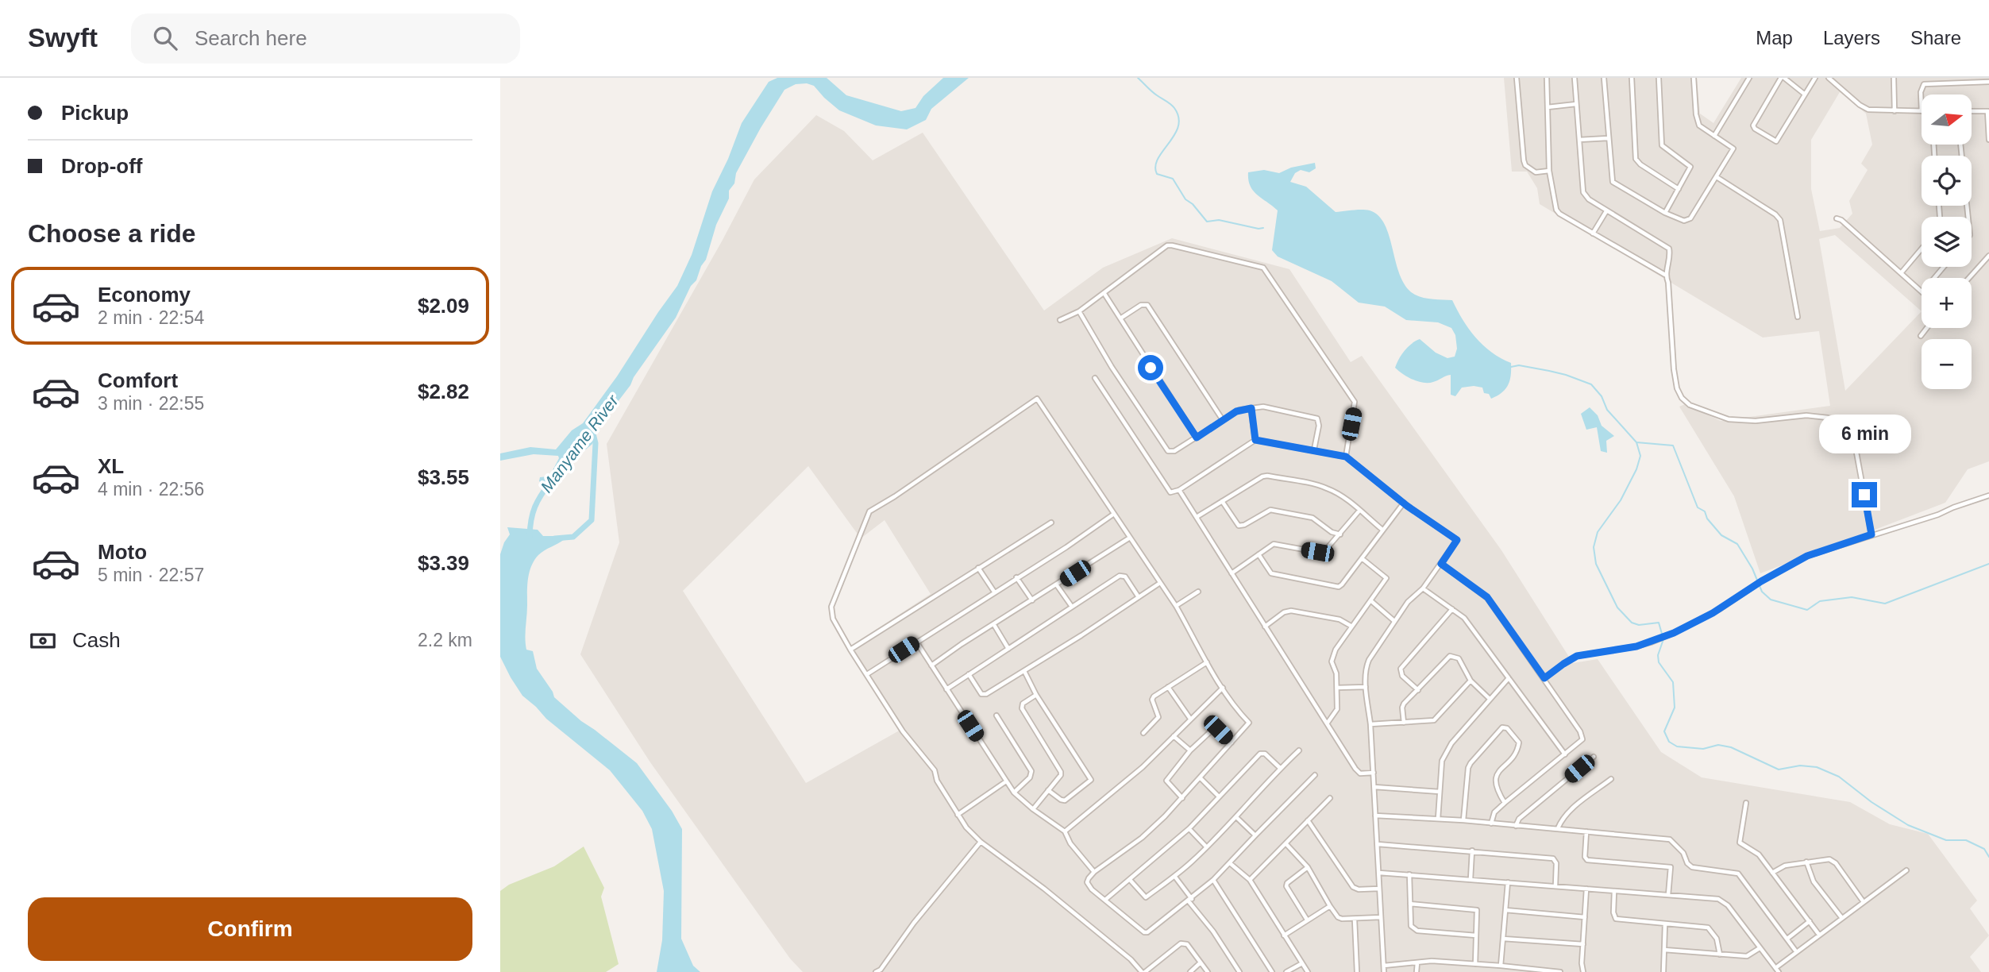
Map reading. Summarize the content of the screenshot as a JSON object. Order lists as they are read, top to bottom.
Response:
{
  "water": ["Manyame River"],
  "north": "right",
  "page": {
    "header": "Swyft",
    "search": "Search here",
    "nav": ["Map", "Layers", "Share"],
    "banner": ["Pickup", "Drop-off"],
    "map_buttons": ["+", "−"],
    "heading": "Choose a ride",
    "list": [
      {
        "name": "Economy",
        "note": "2 min · 22:54",
        "value": "$2.09"
      },
      {
        "name": "Comfort",
        "note": "3 min · 22:55",
        "value": "$2.82"
      },
      {
        "name": "XL",
        "note": "4 min · 22:56",
        "value": "$3.55"
      },
      {
        "name": "Moto",
        "note": "5 min · 22:57",
        "value": "$3.39"
      }
    ],
    "bubble": "6 min",
    "pay": ["Cash", "2.2 km"],
    "buttons": "Confirm"
  }
}
